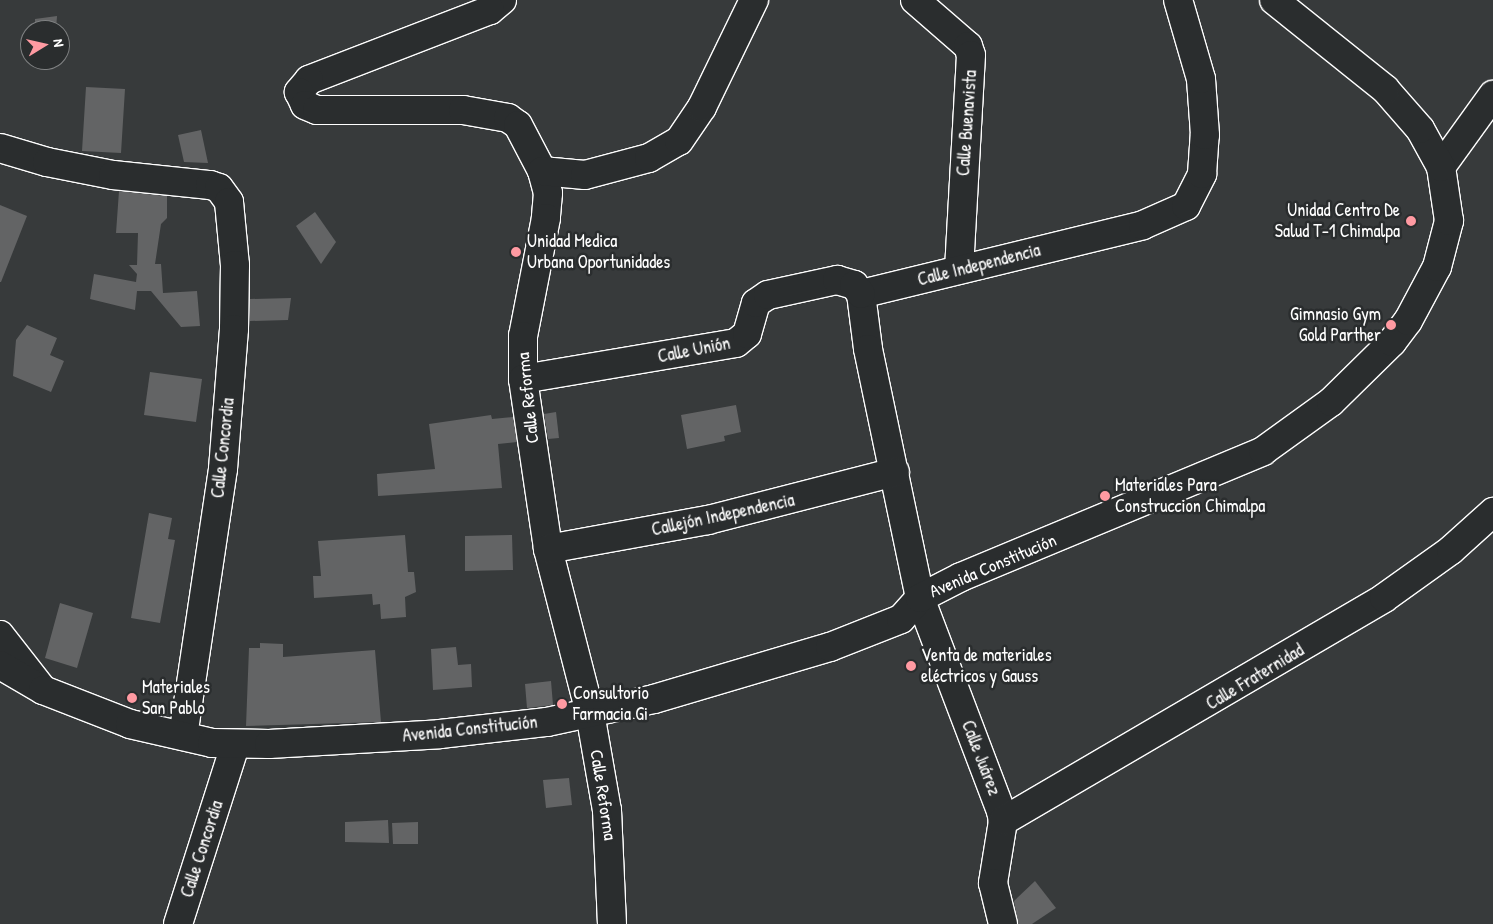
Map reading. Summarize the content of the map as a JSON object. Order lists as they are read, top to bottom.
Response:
{
  "streets": {
    "street": [
      "Calle Buenavista",
      "Calle Independencia",
      "Calle Unión",
      "Calle Reforma",
      "Calle Concordia",
      "Callejón Independencia",
      "Avenida Constitución",
      "Calle Fraternidad",
      "Calle Juárez"
    ]
  },
  "crossings": [
    ["Calle Buenavista", "Calle Independencia"],
    ["Calle Independencia", "Calle Unión"],
    ["Calle Unión", "Calle Reforma"],
    ["Calle Reforma", "Callejón Independencia"],
    ["Calle Reforma", "Avenida Constitución"],
    ["Calle Concordia", "Avenida Constitución"],
    ["Avenida Constitución", "Calle Juárez"],
    ["Calle Fraternidad", "Calle Juárez"]
  ],
  "places": [
    "Unidad Centro De Salud T-1 Chimalpa",
    "Unidad Medica Urbana Oportunidades",
    "Gimnasio Gym Gold Parther",
    "Materiales Para Construccion Chimalpa",
    "Venta de materiales eléctricos y Gauss",
    "Materiales San Pablo",
    "Consultorio Farmacia Gi"
  ],
  "north": "right"
}
